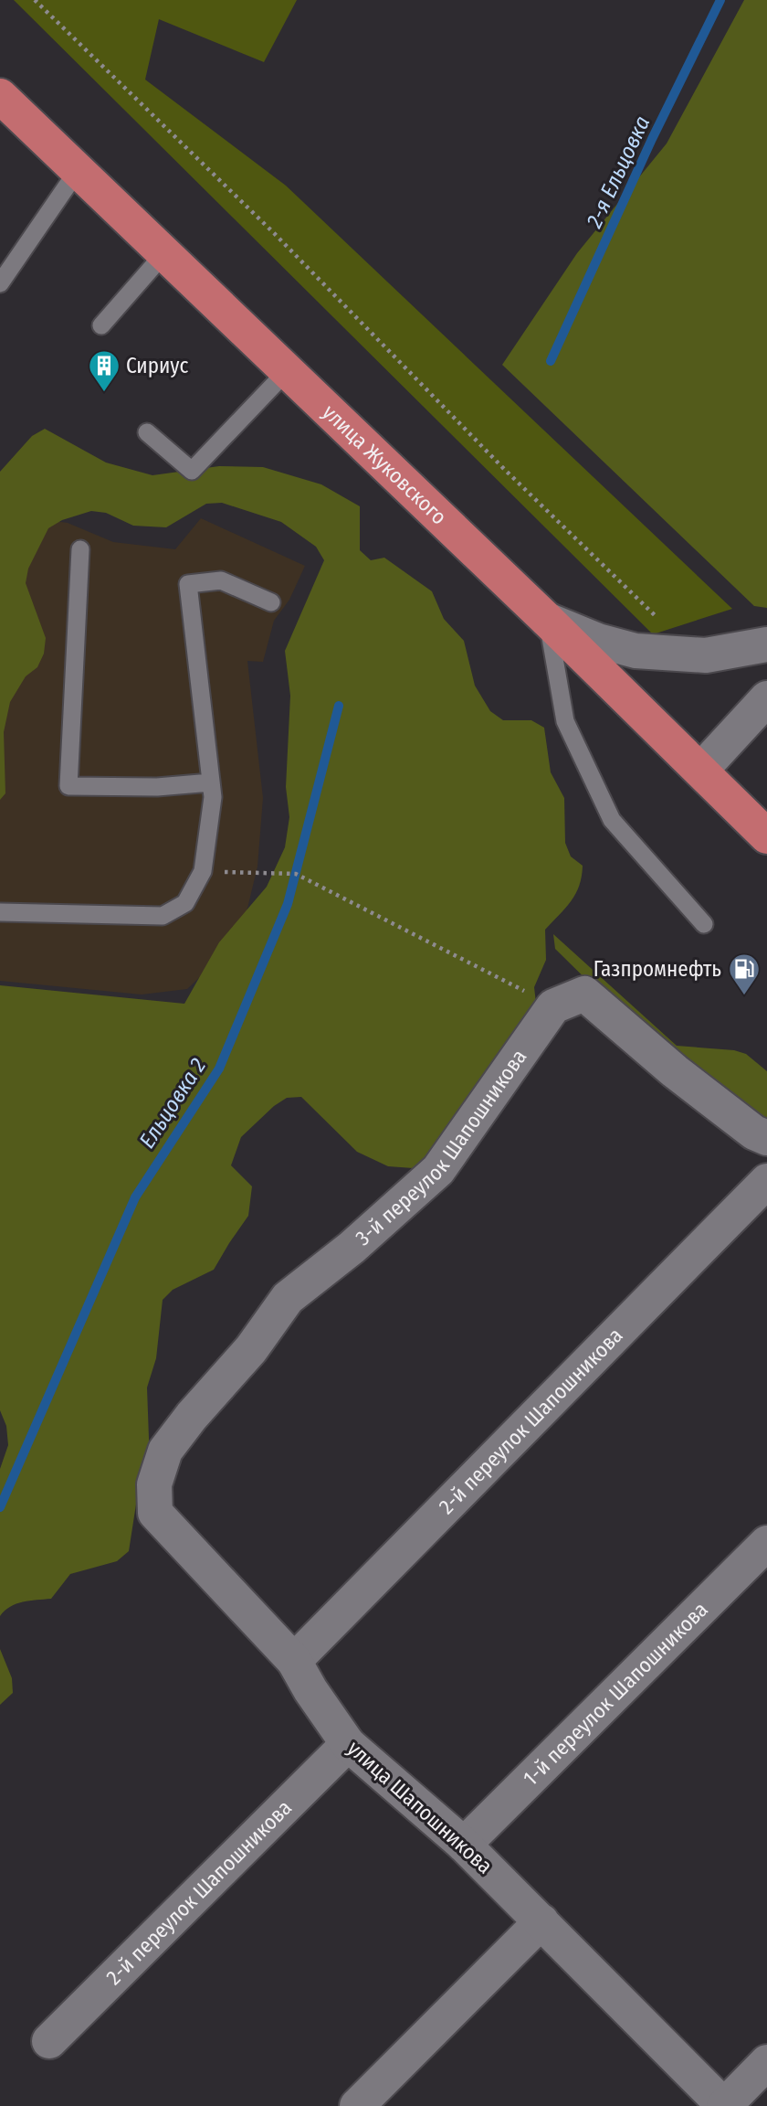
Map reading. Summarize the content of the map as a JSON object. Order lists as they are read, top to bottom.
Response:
{
  "streets": {
    "main road": ["улица Жуковского"],
    "street": [
      "3-й переулок Шапошникова",
      "2-й переулок Шапошникова",
      "1-й переулок Шапошникова",
      "улица Шапошникова"
    ]
  },
  "crossings": [
    ["3-й переулок Шапошникова", "улица Шапошникова"],
    ["2-й переулок Шапошникова", "улица Шапошникова"],
    ["1-й переулок Шапошникова", "улица Шапошникова"]
  ],
  "water": ["2-я Ельцовка", "Ельцовка 2"],
  "places": {
    "building": ["Сириус"],
    "fuel station": ["Газпромнефть"]
  }
}
